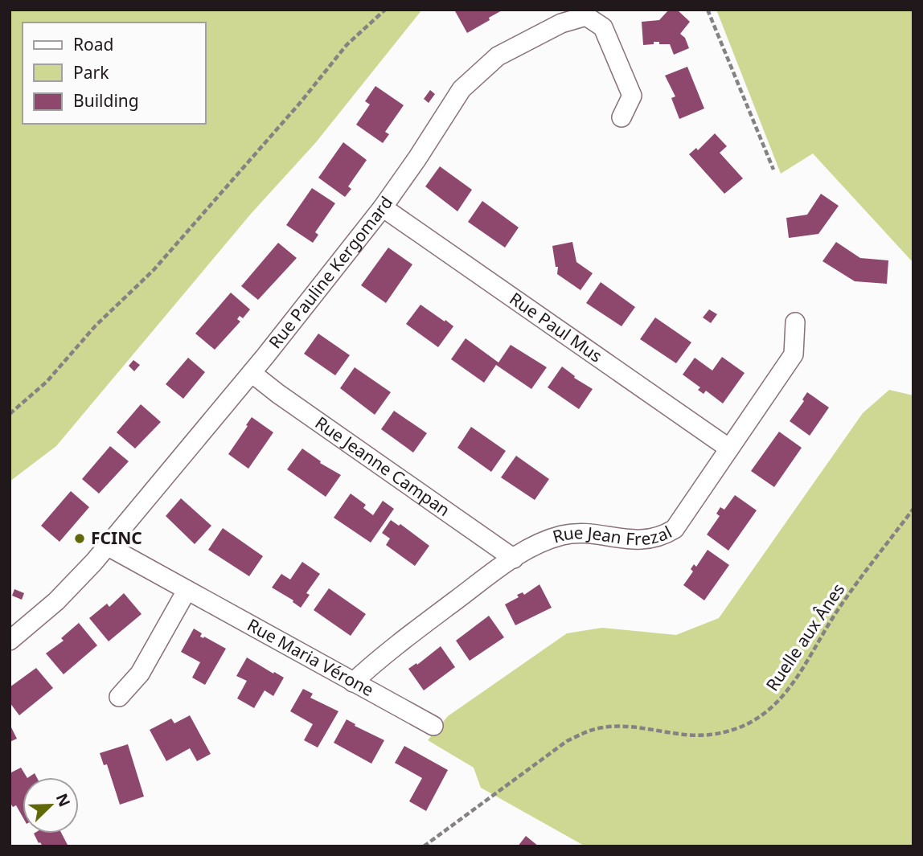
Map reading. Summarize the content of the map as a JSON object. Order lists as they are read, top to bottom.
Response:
{
  "streets": {
    "street": [
      "Rue Pauline Kergomard",
      "Rue Paul Mus",
      "Rue Jeanne Campan",
      "Rue Jean Frezal",
      "Rue Maria Vérone"
    ],
    "path": ["Ruelle aux Ânes"]
  },
  "crossings": [
    ["Rue Pauline Kergomard", "Rue Paul Mus"],
    ["Rue Pauline Kergomard", "Rue Jeanne Campan"],
    ["Rue Pauline Kergomard", "Rue Maria Vérone"],
    ["Rue Paul Mus", "Rue Jean Frezal"],
    ["Rue Jeanne Campan", "Rue Jean Frezal"],
    ["Rue Jean Frezal", "Rue Maria Vérone"]
  ],
  "places": ["FCINC"],
  "legend": ["Road", "Park", "Building"],
  "north": "top right"
}
